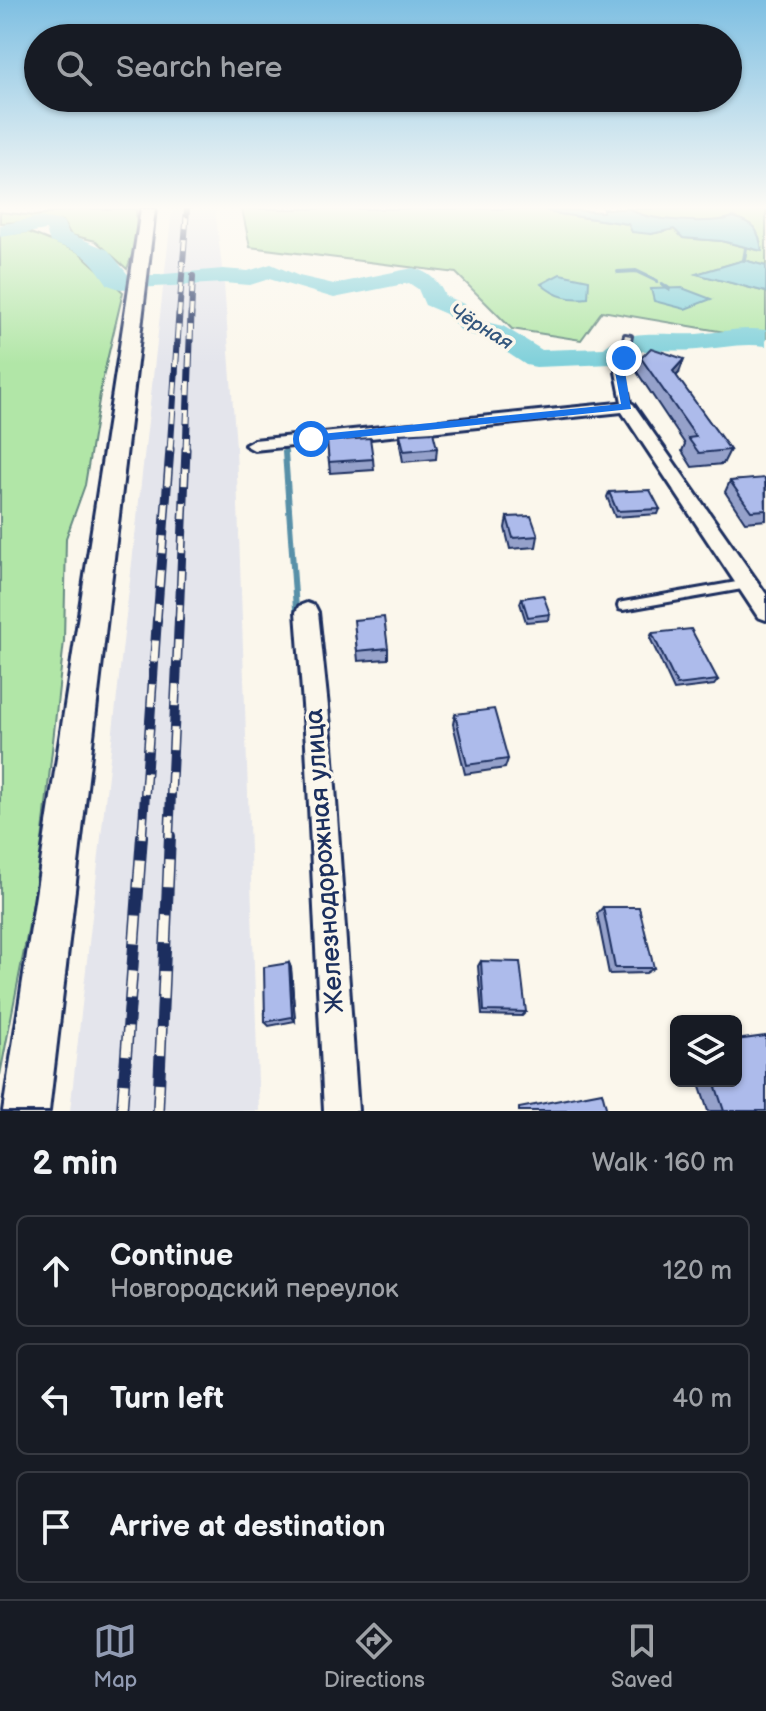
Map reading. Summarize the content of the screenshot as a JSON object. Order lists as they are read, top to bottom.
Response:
{
  "streets": {
    "street": ["Железнодорожная улица"]
  },
  "water": ["Чёрная"],
  "page": {
    "search": "Search here",
    "heading": ["2 min", "Walk · 160 m"],
    "list": [
      ["Continue", "Новгородский переулок", "120 m"],
      ["Turn left", "40 m"],
      "Arrive at destination"
    ],
    "nav": ["Map", "Directions", "Saved"]
  }
}
